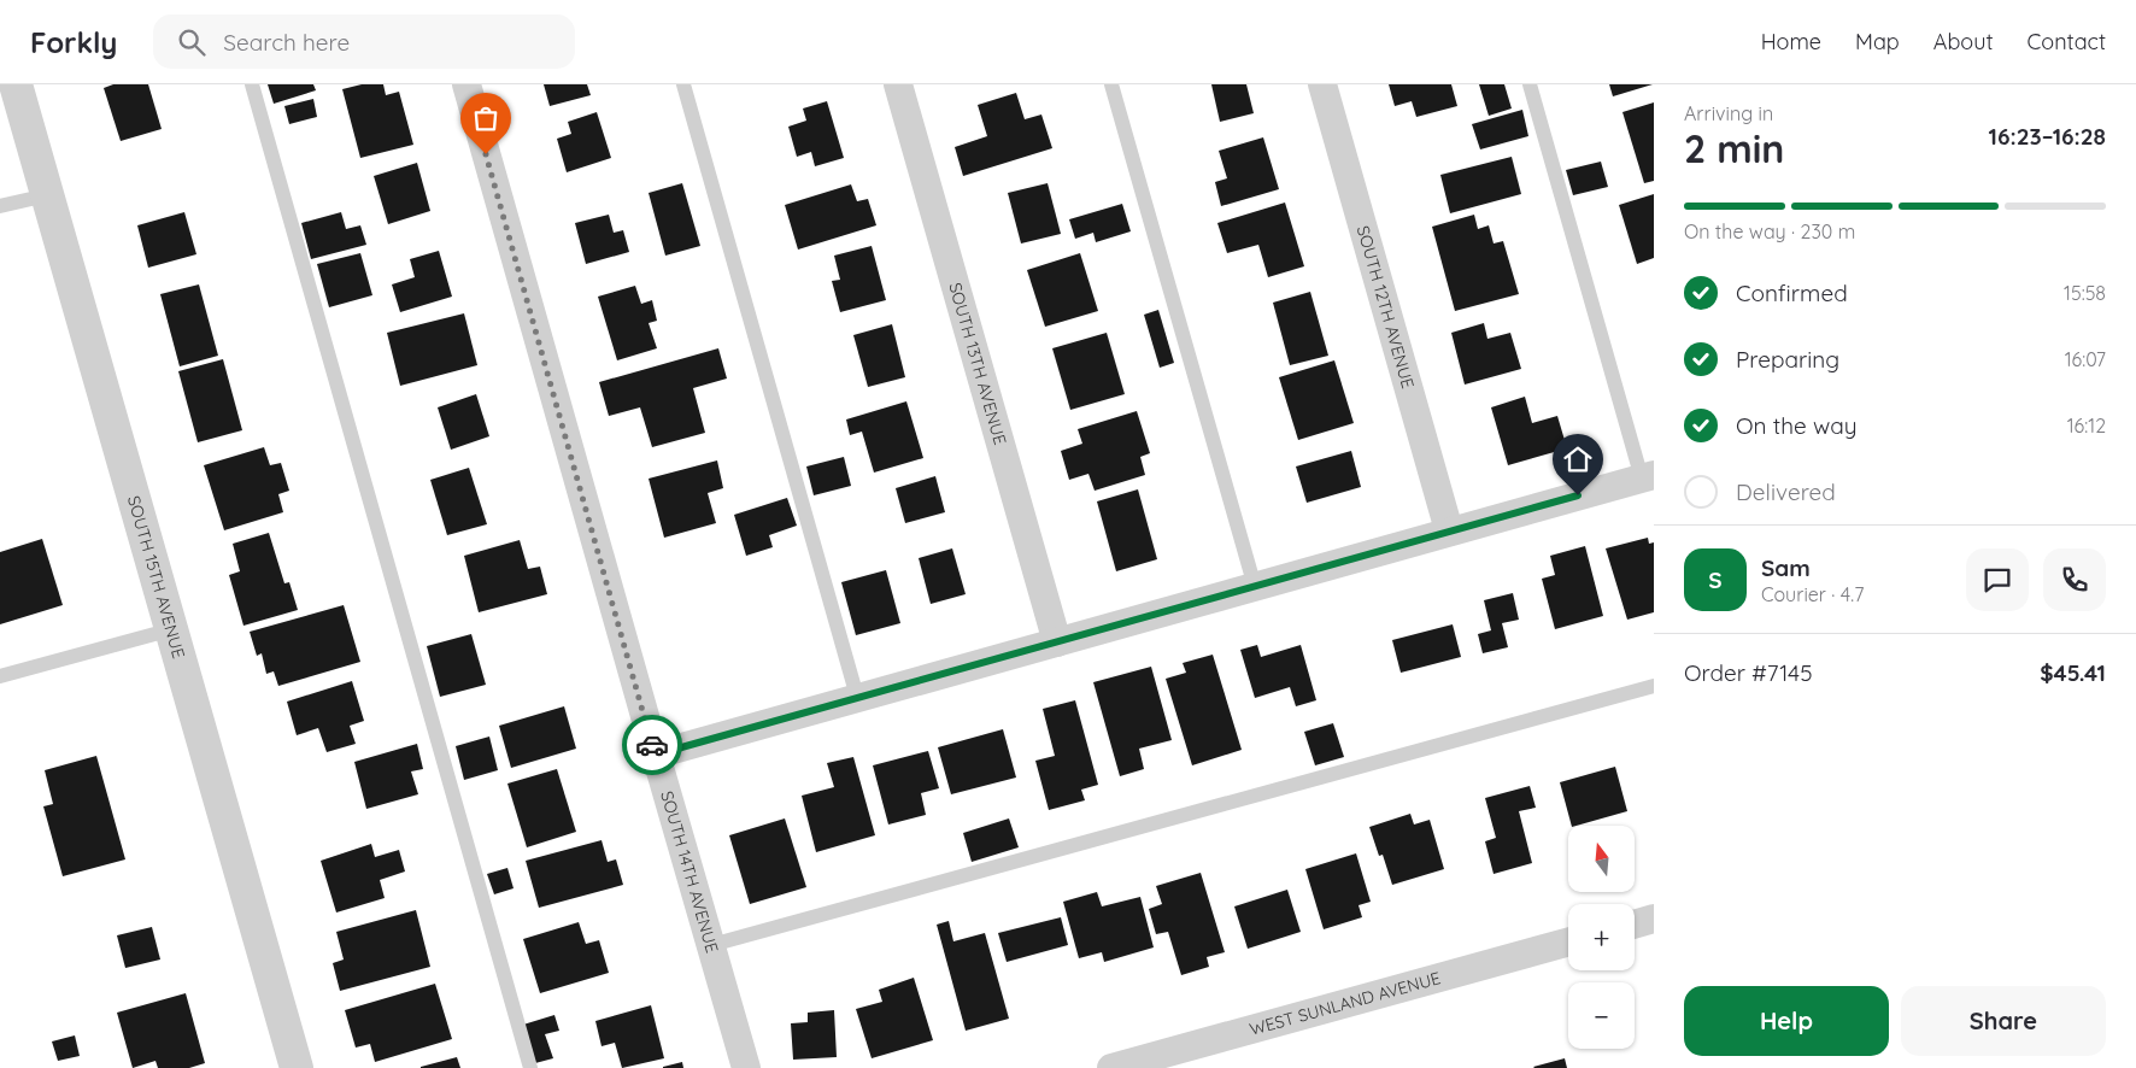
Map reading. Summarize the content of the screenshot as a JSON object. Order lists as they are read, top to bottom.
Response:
{
  "streets": {
    "street": [
      "SOUTH 12TH AVENUE",
      "SOUTH 13TH AVENUE",
      "SOUTH 15TH AVENUE",
      "SOUTH 14TH AVENUE",
      "WEST SUNLAND AVENUE"
    ]
  },
  "north": "top",
  "page": {
    "header": "Forkly",
    "search": "Search here",
    "nav": [
      "Home",
      "Map",
      "About",
      "Contact"
    ],
    "heading": ["2 min", "Arriving in", "16:23–16:28"],
    "panel": [
      "Sam",
      "Courier · 4.7",
      "Order #7145",
      "$45.41"
    ],
    "bar": "On the way · 230 m",
    "list": [
      ["Confirmed", "15:58"],
      ["Preparing", "16:07"],
      ["On the way", "16:12"],
      "Delivered"
    ],
    "round": "S",
    "map_buttons": ["+", "−"],
    "buttons": ["Help", "Share"]
  }
}
